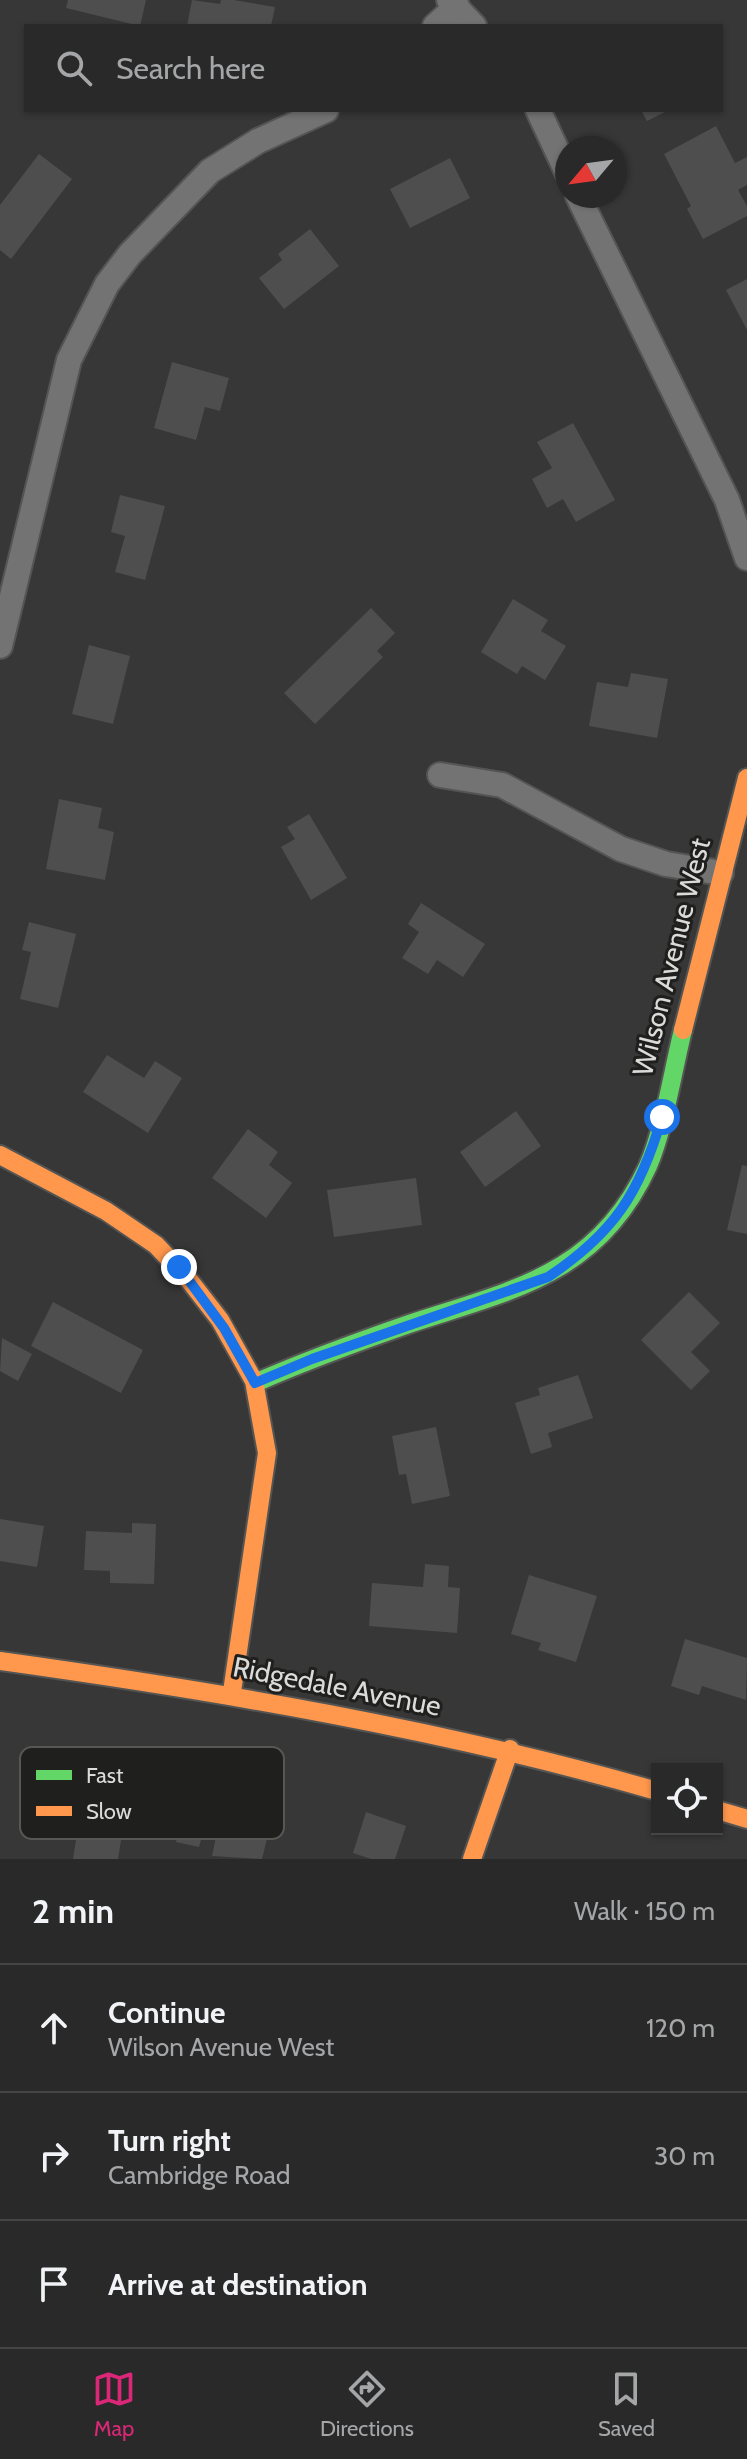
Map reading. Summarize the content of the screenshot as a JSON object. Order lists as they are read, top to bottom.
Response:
{
  "streets": {
    "street": ["Wilson Avenue West", "Ridgedale Avenue"]
  },
  "legend": ["Fast", "Slow"],
  "north": "bottom left",
  "page": {
    "search": "Search here",
    "heading": ["2 min", "Walk · 150 m"],
    "list": [
      ["Continue", "Wilson Avenue West", "120 m"],
      ["Turn right", "Cambridge Road", "30 m"],
      "Arrive at destination"
    ],
    "nav": ["Map", "Directions", "Saved"]
  }
}
